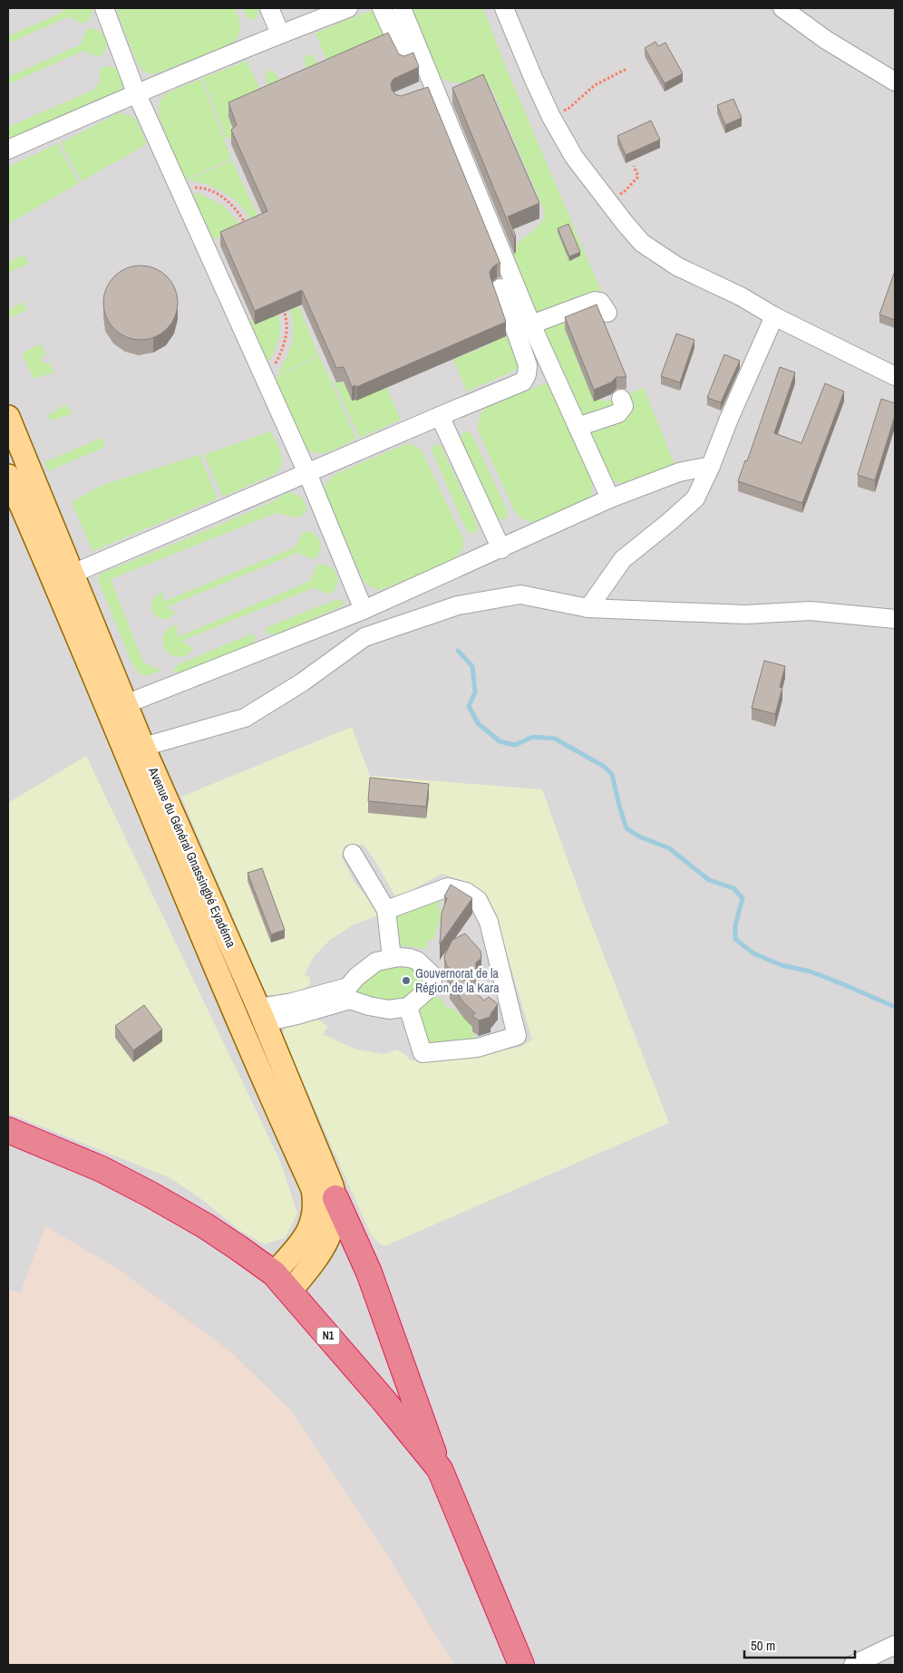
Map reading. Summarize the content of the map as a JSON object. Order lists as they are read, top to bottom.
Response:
{
  "streets": {
    "highway": ["N1"],
    "main road": ["Avenue du Général Gnassingbé Eyadéma"]
  },
  "crossings": [
    ["Avenue du Général Gnassingbé Eyadéma", "N1"]
  ],
  "places": ["Gouvernorat de la Région de la Kara"],
  "scale_bar": "50 m"
}
